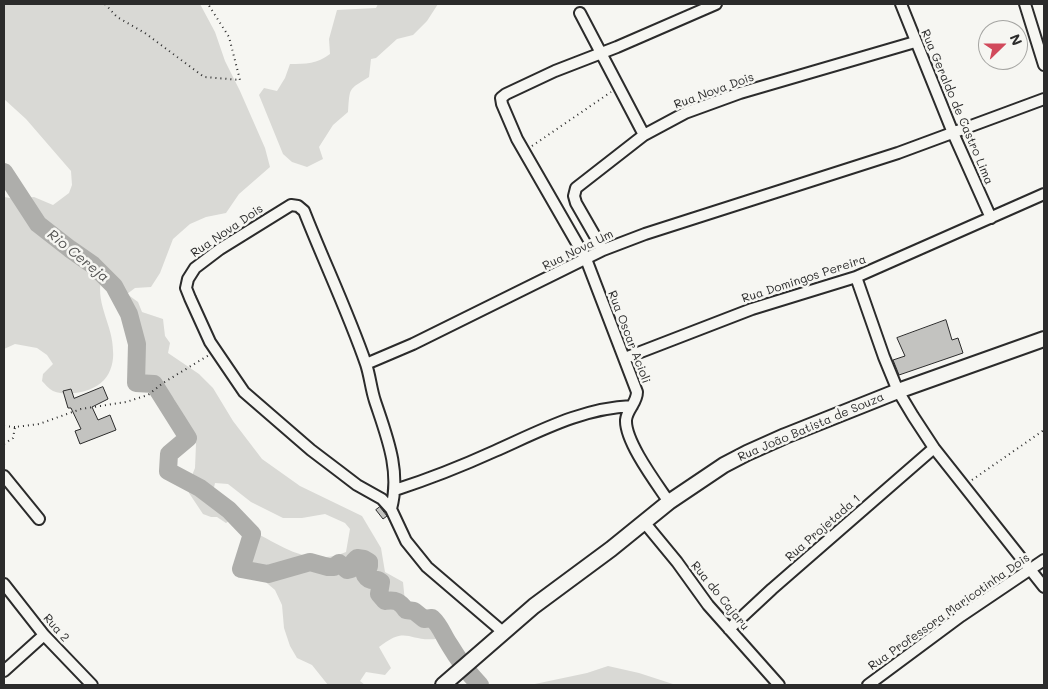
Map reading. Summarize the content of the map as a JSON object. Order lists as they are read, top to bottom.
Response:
{
  "streets": {
    "street": [
      "Rua Nova Dois",
      "Rua Geraldo de Castro Lima",
      "Rua Nova Um",
      "Rua Domingos Pereira",
      "Rua Oscar Acioli",
      "Rua João Batista de Souza",
      "Rua Projetada 1",
      "Rua do Cajaru",
      "Rua Professora Maricotinha Dois",
      "Rua 2"
    ]
  },
  "crossings": [
    ["Rua Nova Dois", "Rua Geraldo de Castro Lima"],
    ["Rua Nova Dois", "Rua Nova Um"],
    ["Rua Geraldo de Castro Lima", "Rua Nova Um"],
    ["Rua Geraldo de Castro Lima", "Rua Domingos Pereira"],
    ["Rua Nova Um", "Rua Oscar Acioli"],
    ["Rua Domingos Pereira", "Rua Oscar Acioli"],
    ["Rua Oscar Acioli", "Rua João Batista de Souza"],
    ["Rua João Batista de Souza", "Rua do Cajaru"],
    ["Rua Projetada 1", "Rua do Cajaru"]
  ],
  "water": ["Rio Cereja"],
  "north": "right"
}
